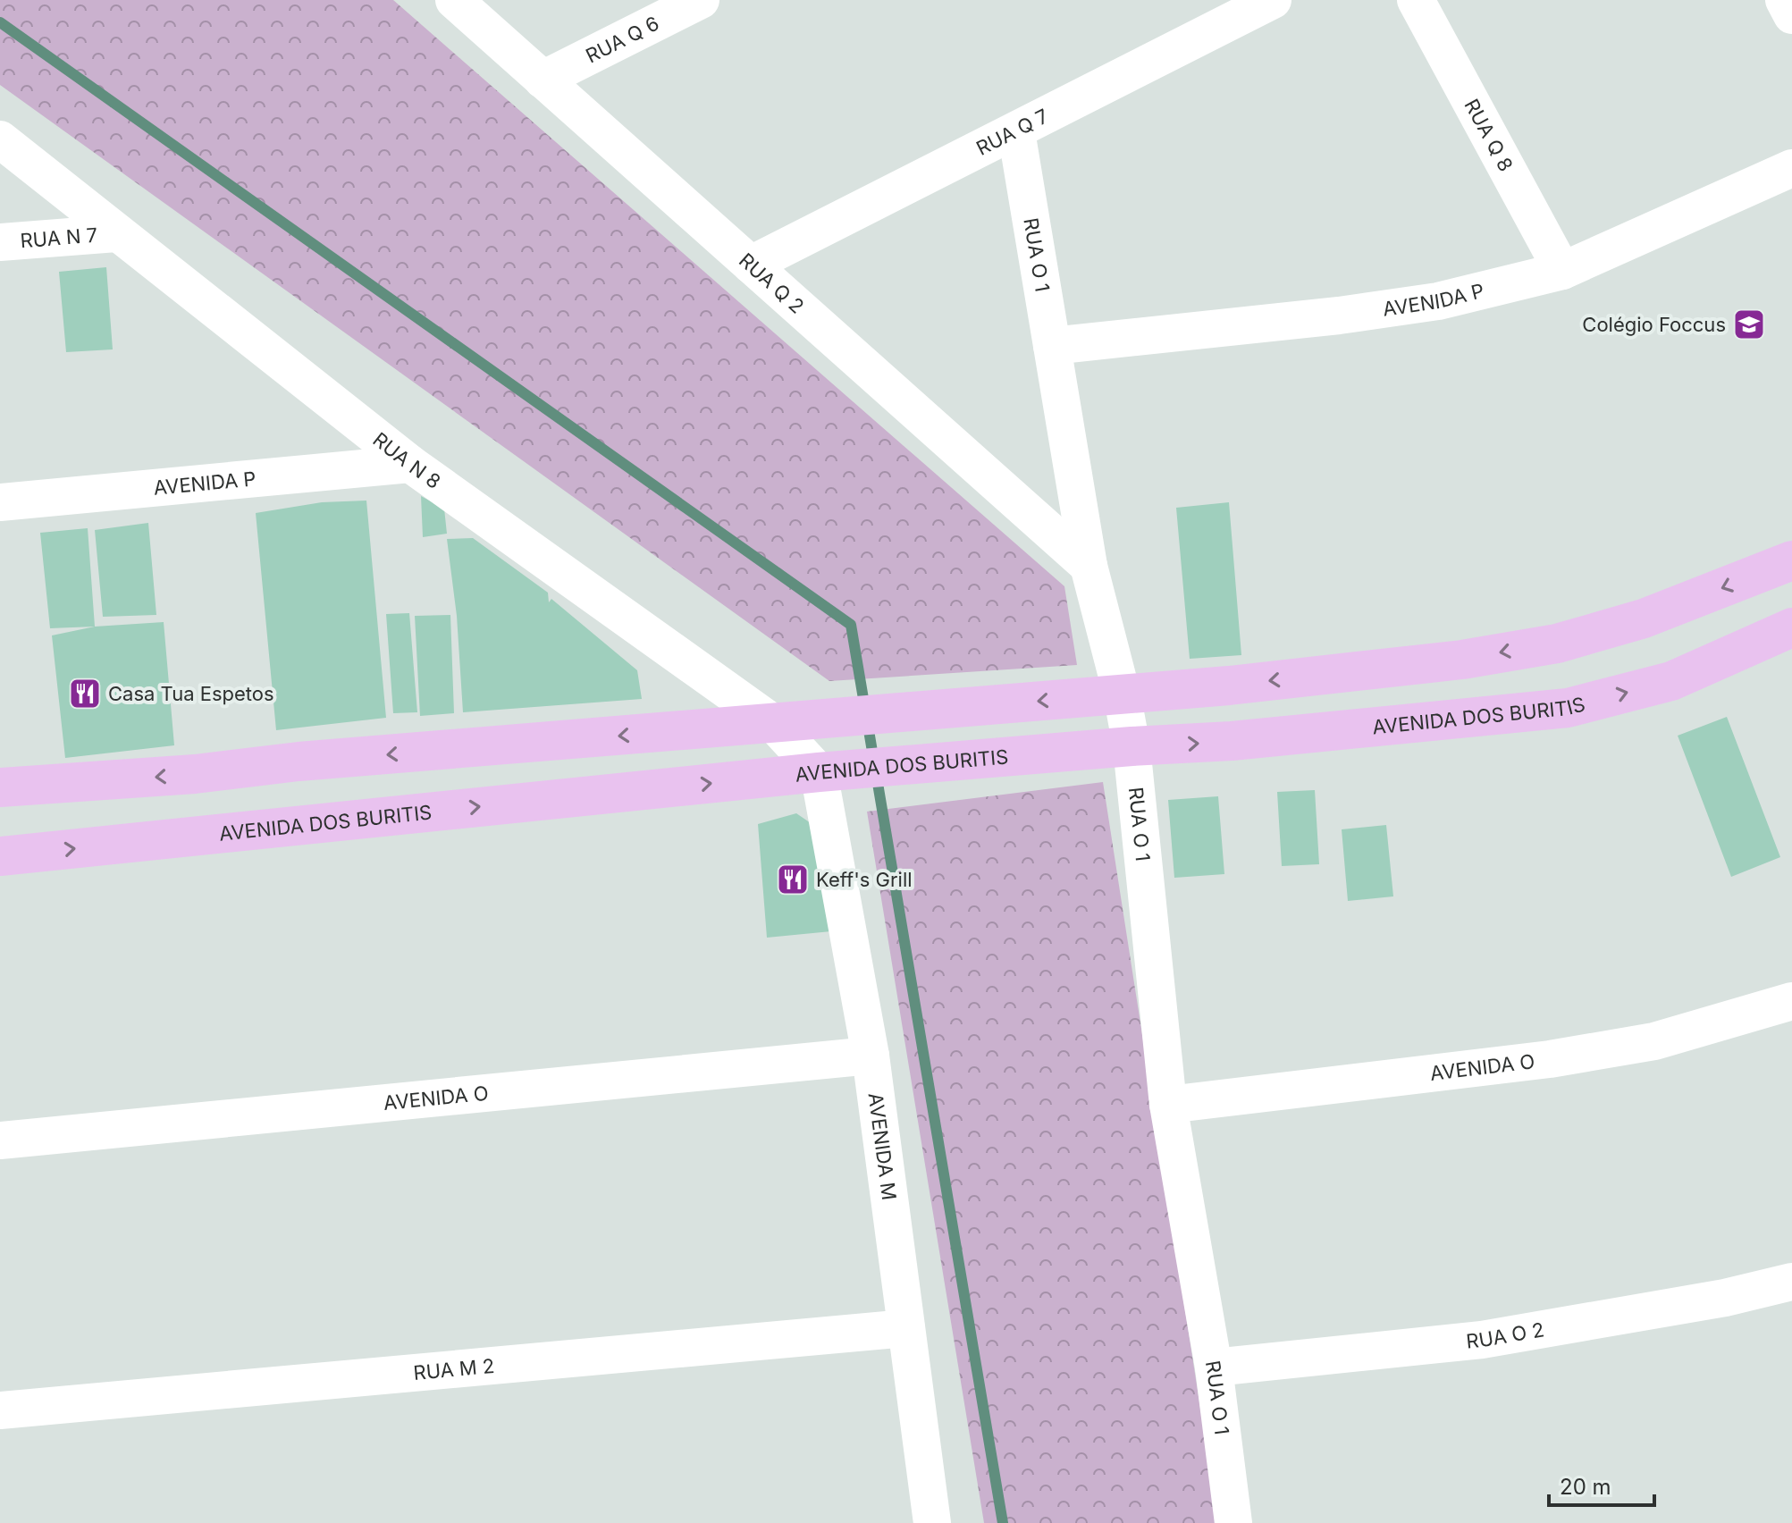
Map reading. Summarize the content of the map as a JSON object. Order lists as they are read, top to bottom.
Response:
{
  "streets": {
    "main road": ["AVENIDA DOS BURITIS"],
    "street": [
      "RUA Q 6",
      "RUA Q 7",
      "RUA Q 8",
      "RUA N 7",
      "RUA O 1",
      "RUA Q 2",
      "AVENIDA P",
      "RUA N 8",
      "AVENIDA O",
      "AVENIDA M",
      "RUA O 2",
      "RUA M 2"
    ]
  },
  "crossings": [
    ["RUA Q 6", "RUA Q 2"],
    ["RUA Q 7", "RUA O 1"],
    ["RUA Q 7", "RUA Q 2"],
    ["RUA Q 8", "AVENIDA P"],
    ["RUA N 7", "RUA N 8"],
    ["RUA O 1", "RUA Q 2"],
    ["RUA O 1", "AVENIDA P"],
    ["RUA O 1", "AVENIDA DOS BURITIS"],
    ["RUA O 1", "AVENIDA O"],
    ["RUA O 1", "RUA O 2"],
    ["AVENIDA P", "RUA N 8"],
    ["RUA N 8", "AVENIDA DOS BURITIS"],
    ["RUA N 8", "AVENIDA M"],
    ["AVENIDA DOS BURITIS", "AVENIDA M"],
    ["AVENIDA O", "AVENIDA M"],
    ["AVENIDA M", "RUA M 2"]
  ],
  "places": {
    "school or university": ["Colégio Foccus"],
    "restaurant": ["Casa Tua Espetos", "Keff's Grill"]
  },
  "scale_bar": "20 m"
}
